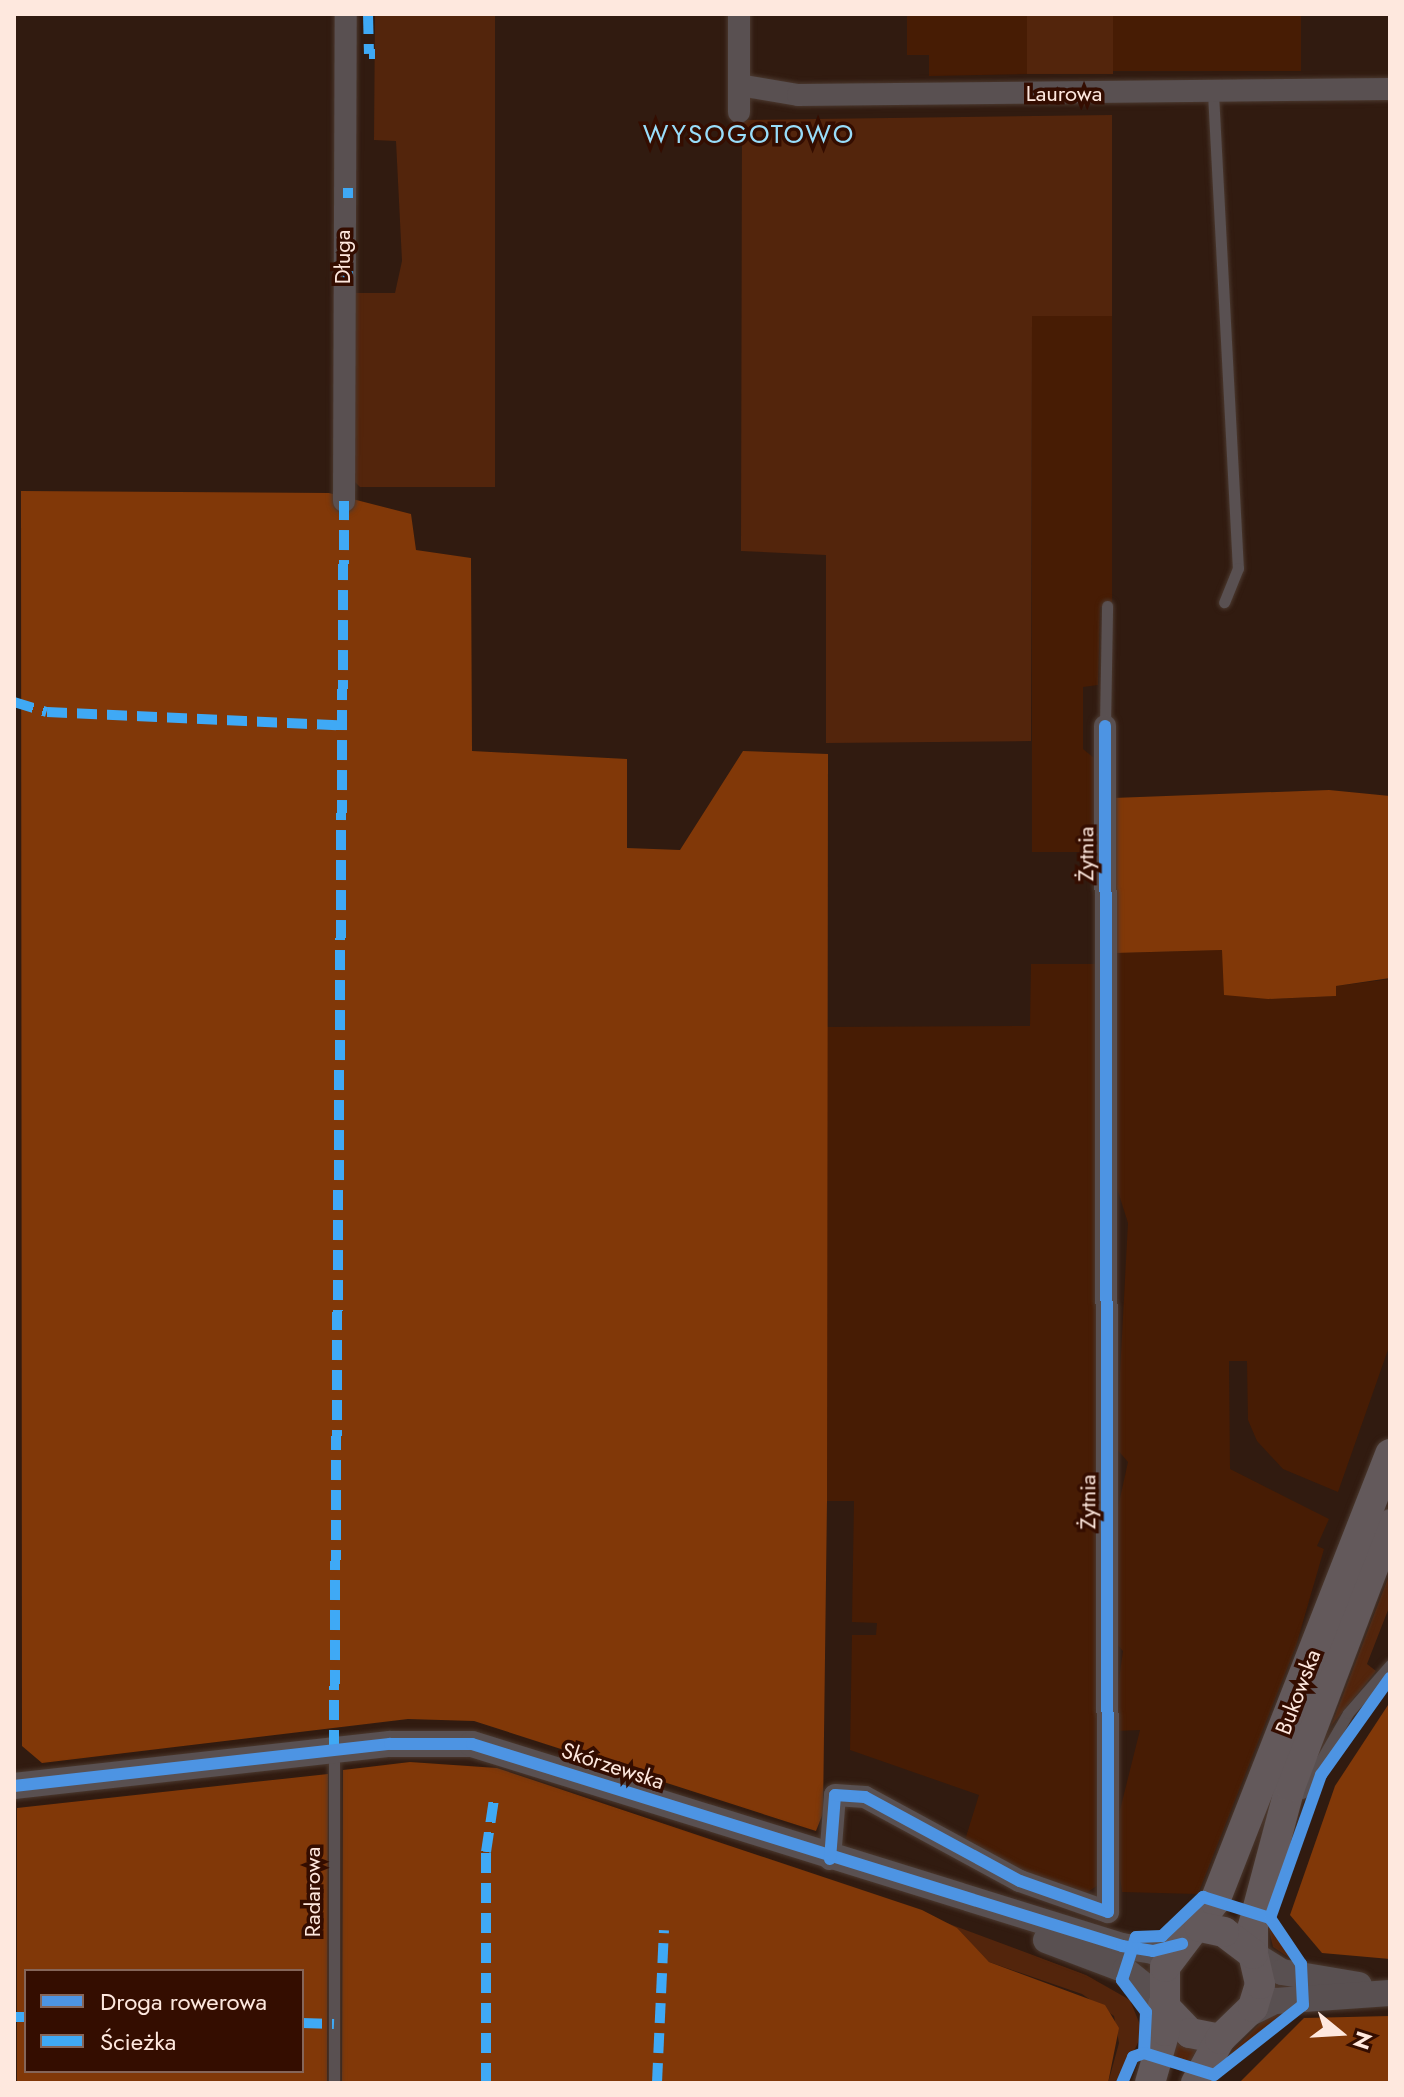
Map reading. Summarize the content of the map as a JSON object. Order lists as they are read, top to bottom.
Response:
{
  "streets": {
    "main road": ["Bukowska"],
    "street": [
      "Laurowa",
      "Długa",
      "Żytnia",
      "Skórzewska"
    ],
    "lane": ["Radarowa"]
  },
  "crossings": [
    ["Bukowska", "Skórzewska"],
    ["Skórzewska", "Radarowa"]
  ],
  "districts": ["WYSOGOTOWO"],
  "legend": ["Droga rowerowa", "Ścieżka"],
  "north": "right"
}
